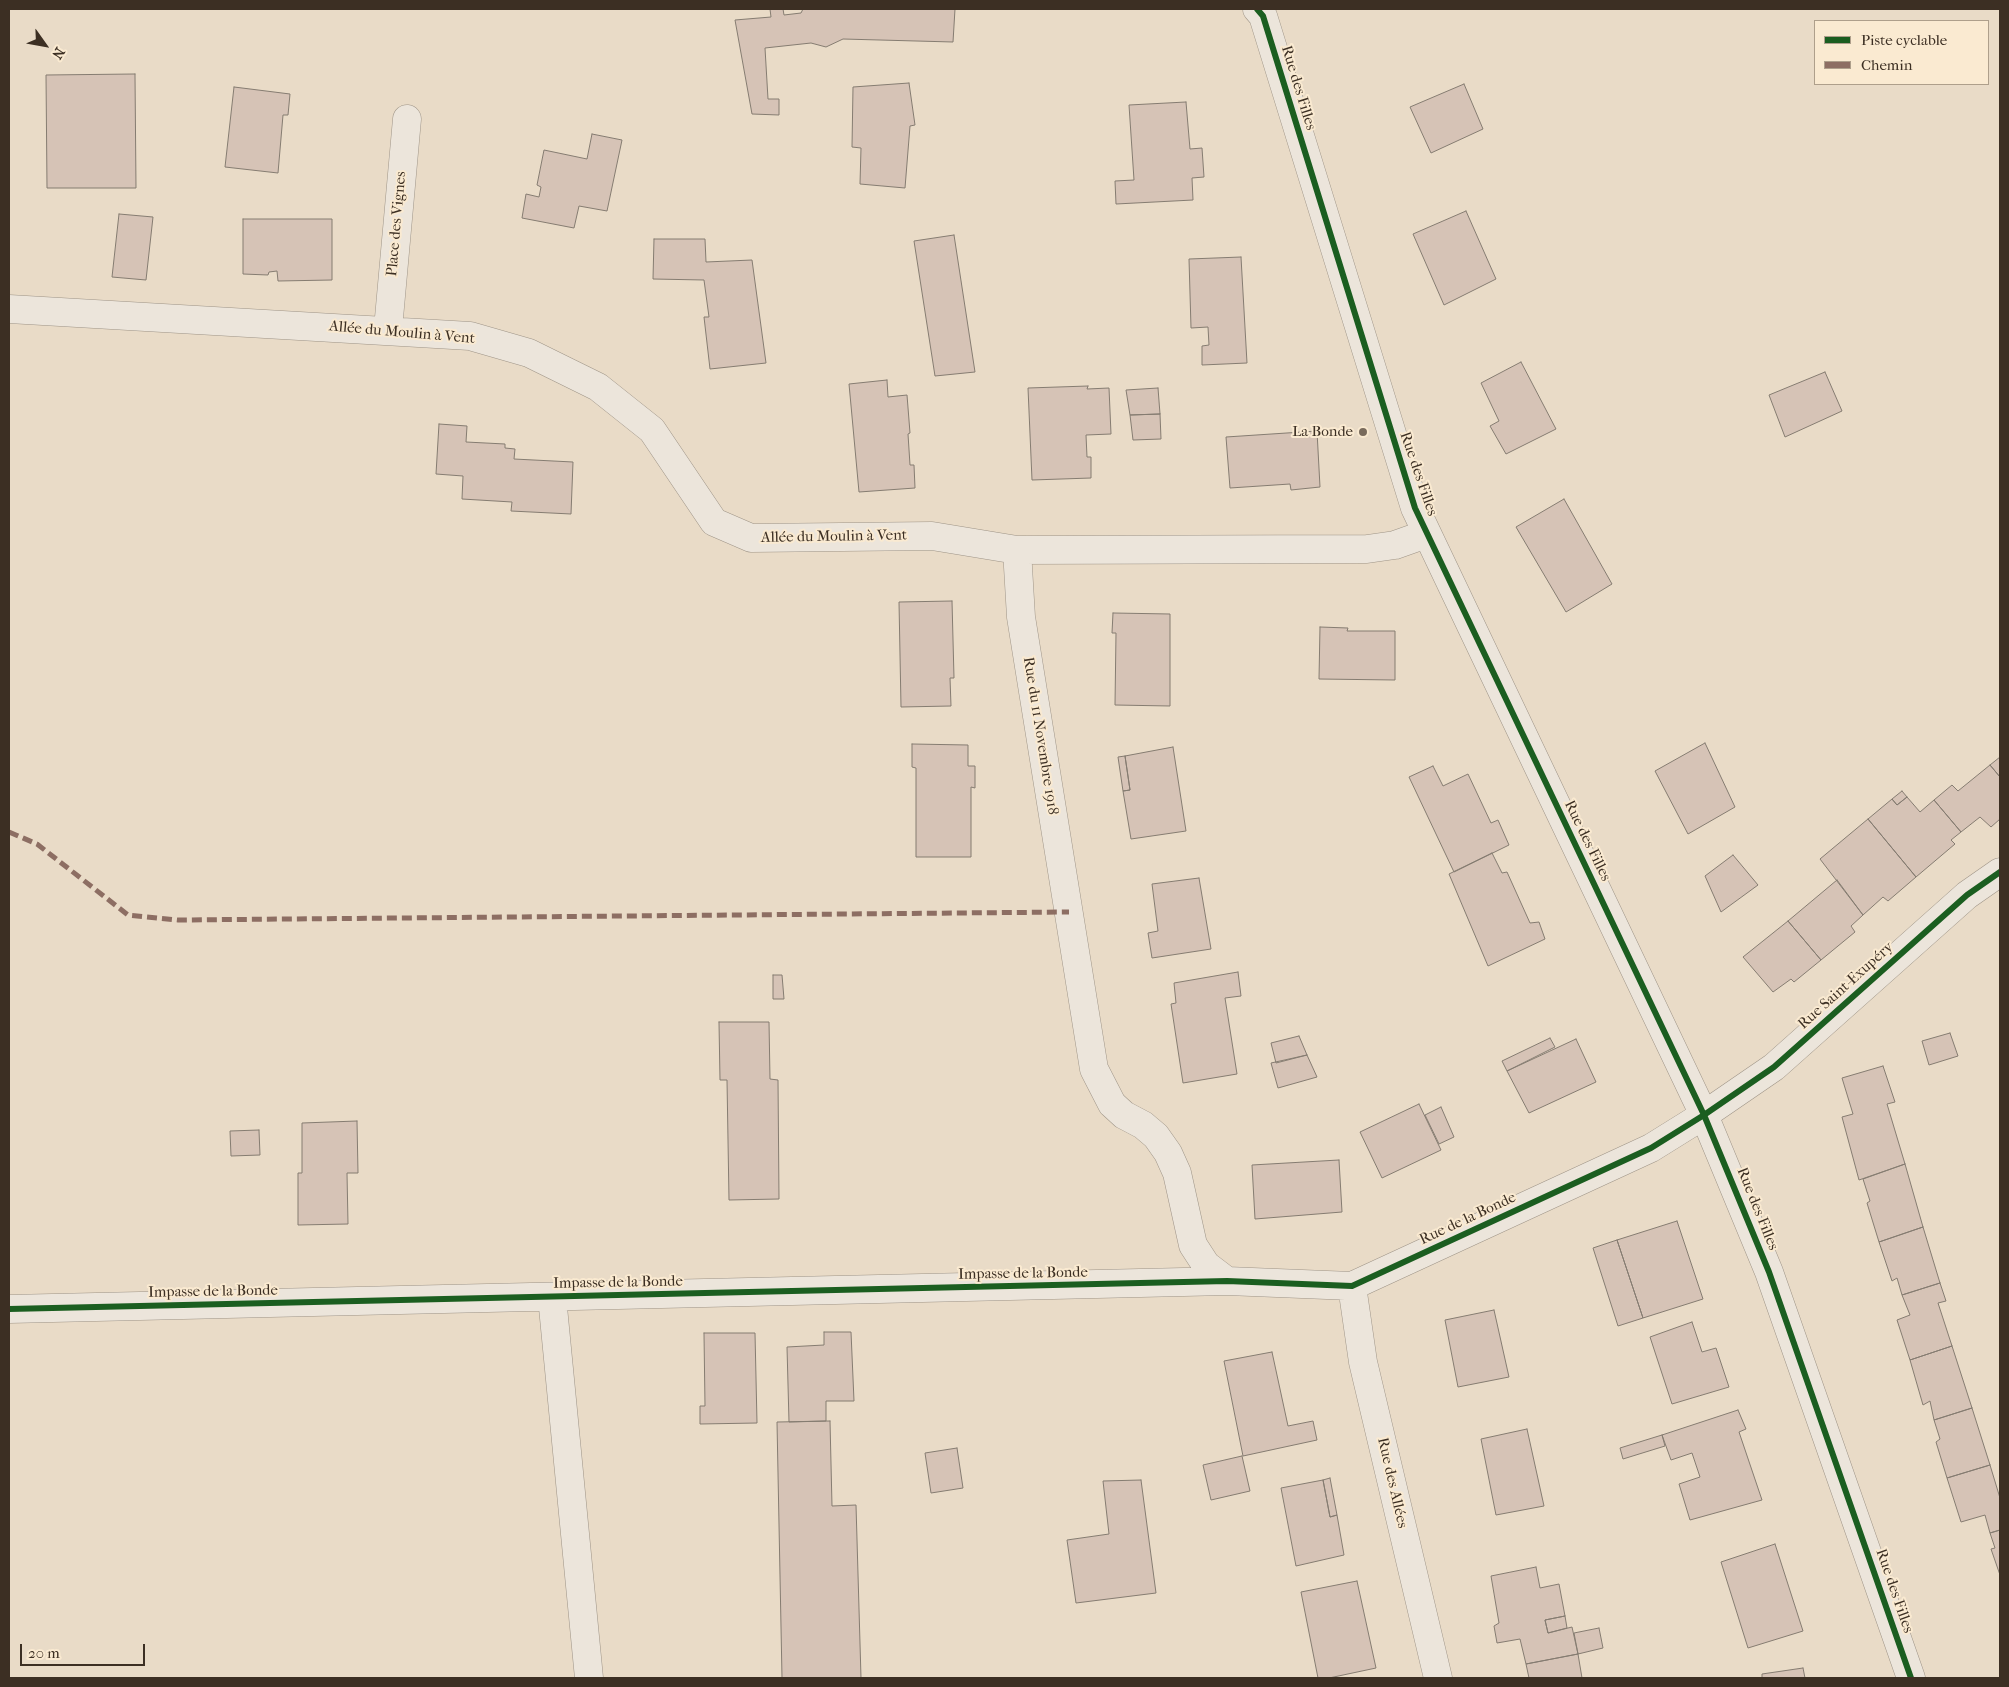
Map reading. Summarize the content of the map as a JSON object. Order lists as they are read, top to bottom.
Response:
{
  "streets": {
    "street": [
      "Rue des Filles",
      "Place des Vignes",
      "Allée du Moulin à Vent",
      "Rue du 11 Novembre 1918",
      "Rue Saint-Exupéry",
      "Rue de la Bonde",
      "Impasse de la Bonde",
      "Rue des Allées"
    ]
  },
  "crossings": [
    ["Rue des Filles", "Rue Saint-Exupéry"],
    ["Rue des Filles", "Rue de la Bonde"],
    ["Place des Vignes", "Allée du Moulin à Vent"],
    ["Allée du Moulin à Vent", "Rue du 11 Novembre 1918"],
    ["Rue du 11 Novembre 1918", "Rue de la Bonde"],
    ["Rue du 11 Novembre 1918", "Impasse de la Bonde"],
    ["Rue Saint-Exupéry", "Rue de la Bonde"],
    ["Rue de la Bonde", "Impasse de la Bonde"],
    ["Rue de la Bonde", "Rue des Allées"]
  ],
  "places": ["La Bonde"],
  "legend": ["Piste cyclable", "Chemin"],
  "scale_bar": "20 m",
  "north": "bottom right"
}
